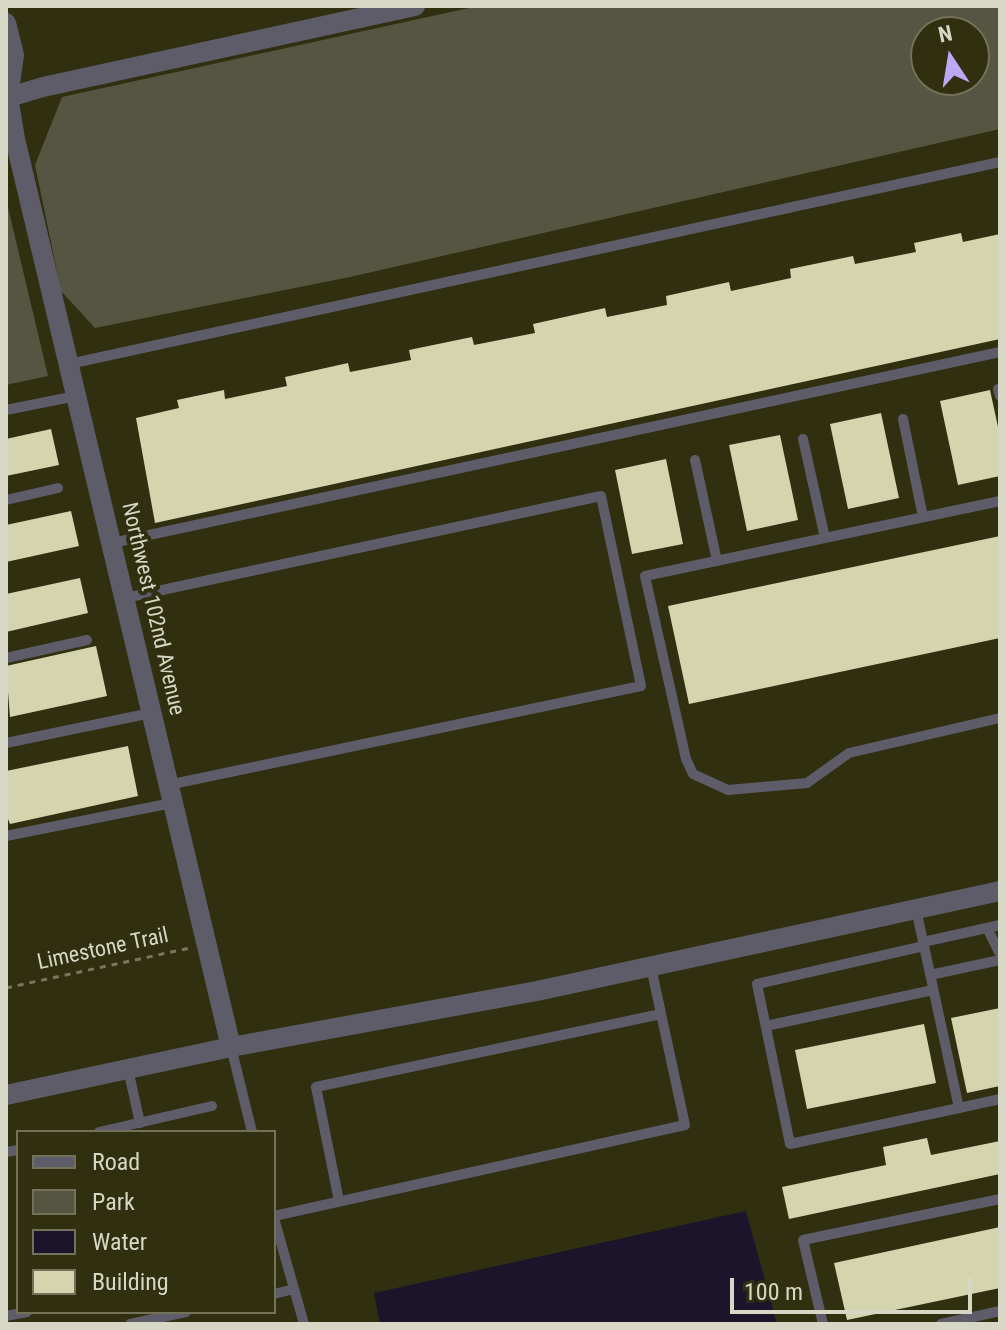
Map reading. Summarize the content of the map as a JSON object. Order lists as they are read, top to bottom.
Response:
{
  "streets": {
    "street": ["Northwest 102nd Avenue"],
    "path": ["Limestone Trail"]
  },
  "crossings": [
    ["Northwest 102nd Avenue", "Limestone Trail"]
  ],
  "legend": [
    "Road",
    "Park",
    "Water",
    "Building"
  ],
  "scale_bar": "100 m",
  "north": "top"
}
